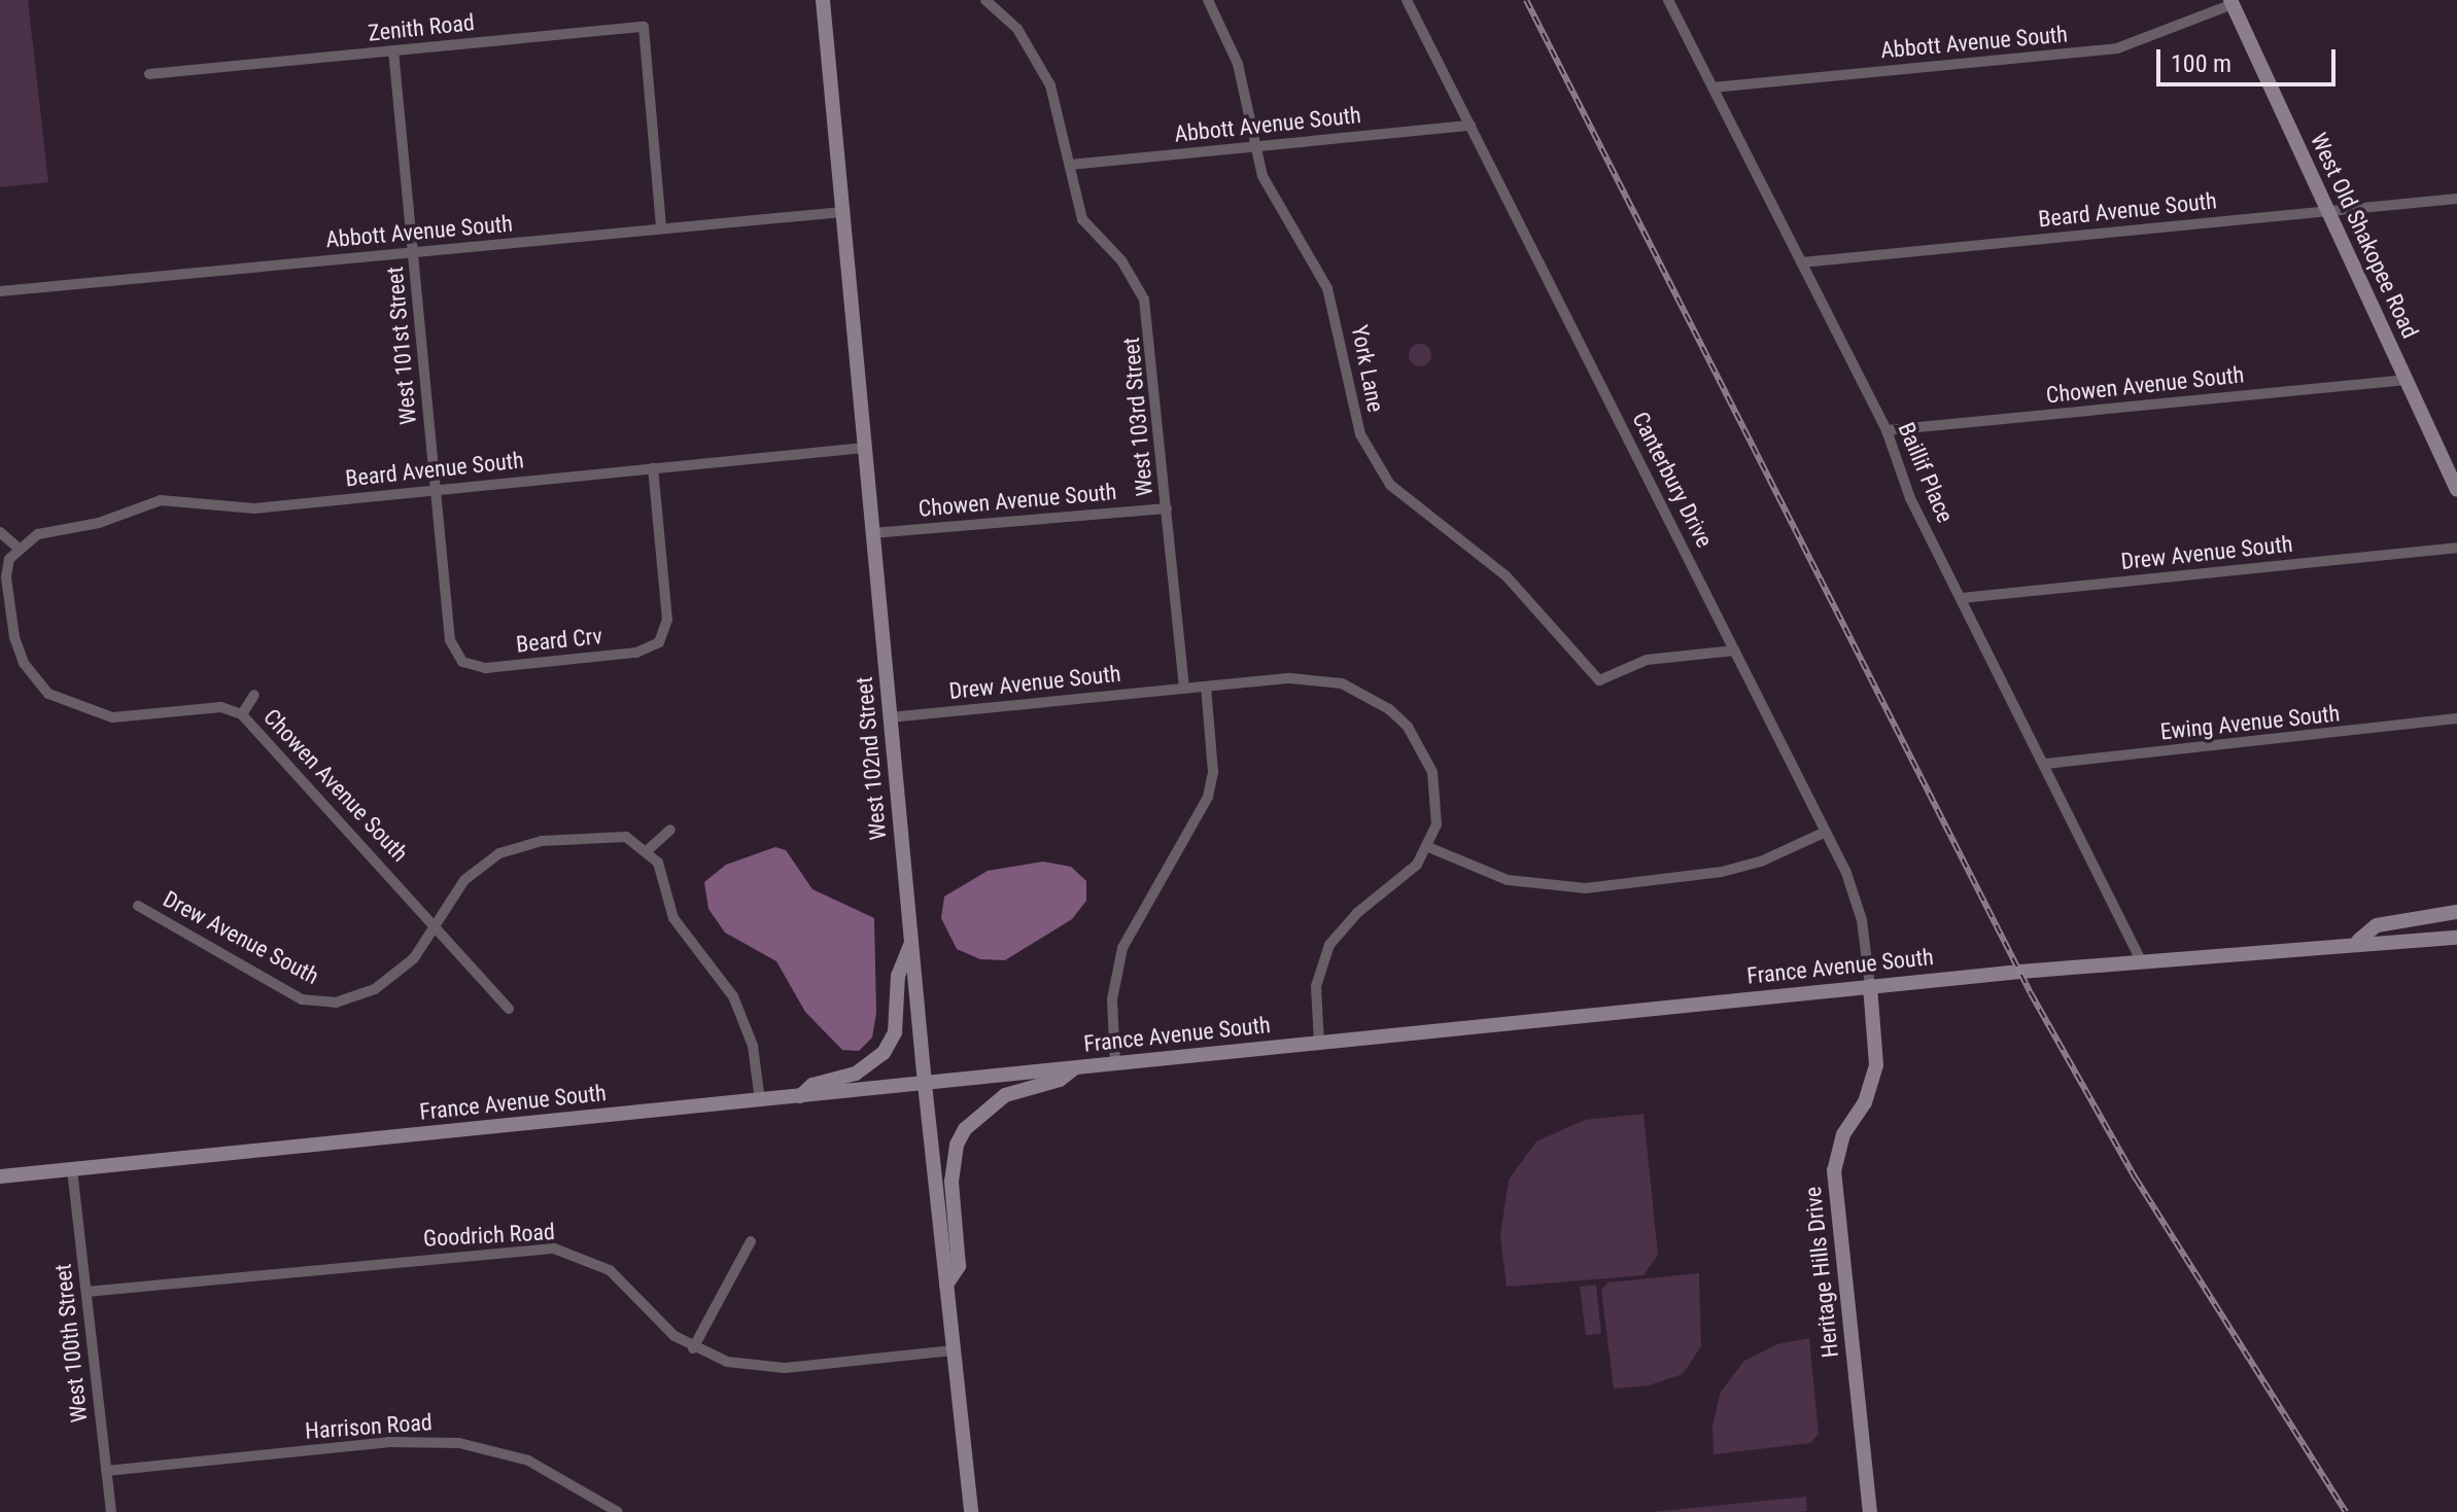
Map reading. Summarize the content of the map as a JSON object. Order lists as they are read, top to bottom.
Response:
{
  "streets": {
    "main road": [
      "West Old Shakopee Road",
      "West 102nd Street",
      "France Avenue South",
      "Heritage Hills Drive"
    ],
    "street": [
      "Zenith Road",
      "Abbott Avenue South",
      "Beard Avenue South",
      "West 101st Street",
      "York Lane",
      "Chowen Avenue South",
      "West 103rd Street",
      "Baillif Place",
      "Canterbury Drive",
      "Drew Avenue South",
      "Beard Crv",
      "Ewing Avenue South",
      "Goodrich Road",
      "West 100th Street",
      "Harrison Road"
    ]
  },
  "crossings": [
    ["Zenith Road", "Abbott Avenue South"],
    ["Zenith Road", "West 101st Street"],
    ["Abbott Avenue South", "West Old Shakopee Road"],
    ["Abbott Avenue South", "West 101st Street"],
    ["Abbott Avenue South", "York Lane"],
    ["Abbott Avenue South", "West 103rd Street"],
    ["Abbott Avenue South", "Baillif Place"],
    ["Abbott Avenue South", "Canterbury Drive"],
    ["Abbott Avenue South", "West 102nd Street"],
    ["Beard Avenue South", "West Old Shakopee Road"],
    ["Beard Avenue South", "West 101st Street"],
    ["Beard Avenue South", "Chowen Avenue South"],
    ["Beard Avenue South", "Baillif Place"],
    ["Beard Avenue South", "Beard Crv"],
    ["Beard Avenue South", "West 102nd Street"],
    ["West Old Shakopee Road", "Chowen Avenue South"],
    ["West 101st Street", "Beard Crv"],
    ["York Lane", "Canterbury Drive"],
    ["Chowen Avenue South", "West 103rd Street"],
    ["Chowen Avenue South", "Baillif Place"],
    ["Chowen Avenue South", "Drew Avenue South"],
    ["Chowen Avenue South", "West 102nd Street"],
    ["West 103rd Street", "Drew Avenue South"],
    ["Baillif Place", "Drew Avenue South"],
    ["Baillif Place", "Ewing Avenue South"],
    ["Baillif Place", "France Avenue South"],
    ["Canterbury Drive", "France Avenue South"],
    ["Canterbury Drive", "Heritage Hills Drive"],
    ["Drew Avenue South", "West 102nd Street"],
    ["West 102nd Street", "France Avenue South"],
    ["West 102nd Street", "Goodrich Road"],
    ["France Avenue South", "Heritage Hills Drive"],
    ["France Avenue South", "West 100th Street"],
    ["Goodrich Road", "West 100th Street"],
    ["West 100th Street", "Harrison Road"]
  ],
  "scale_bar": "100 m"
}
